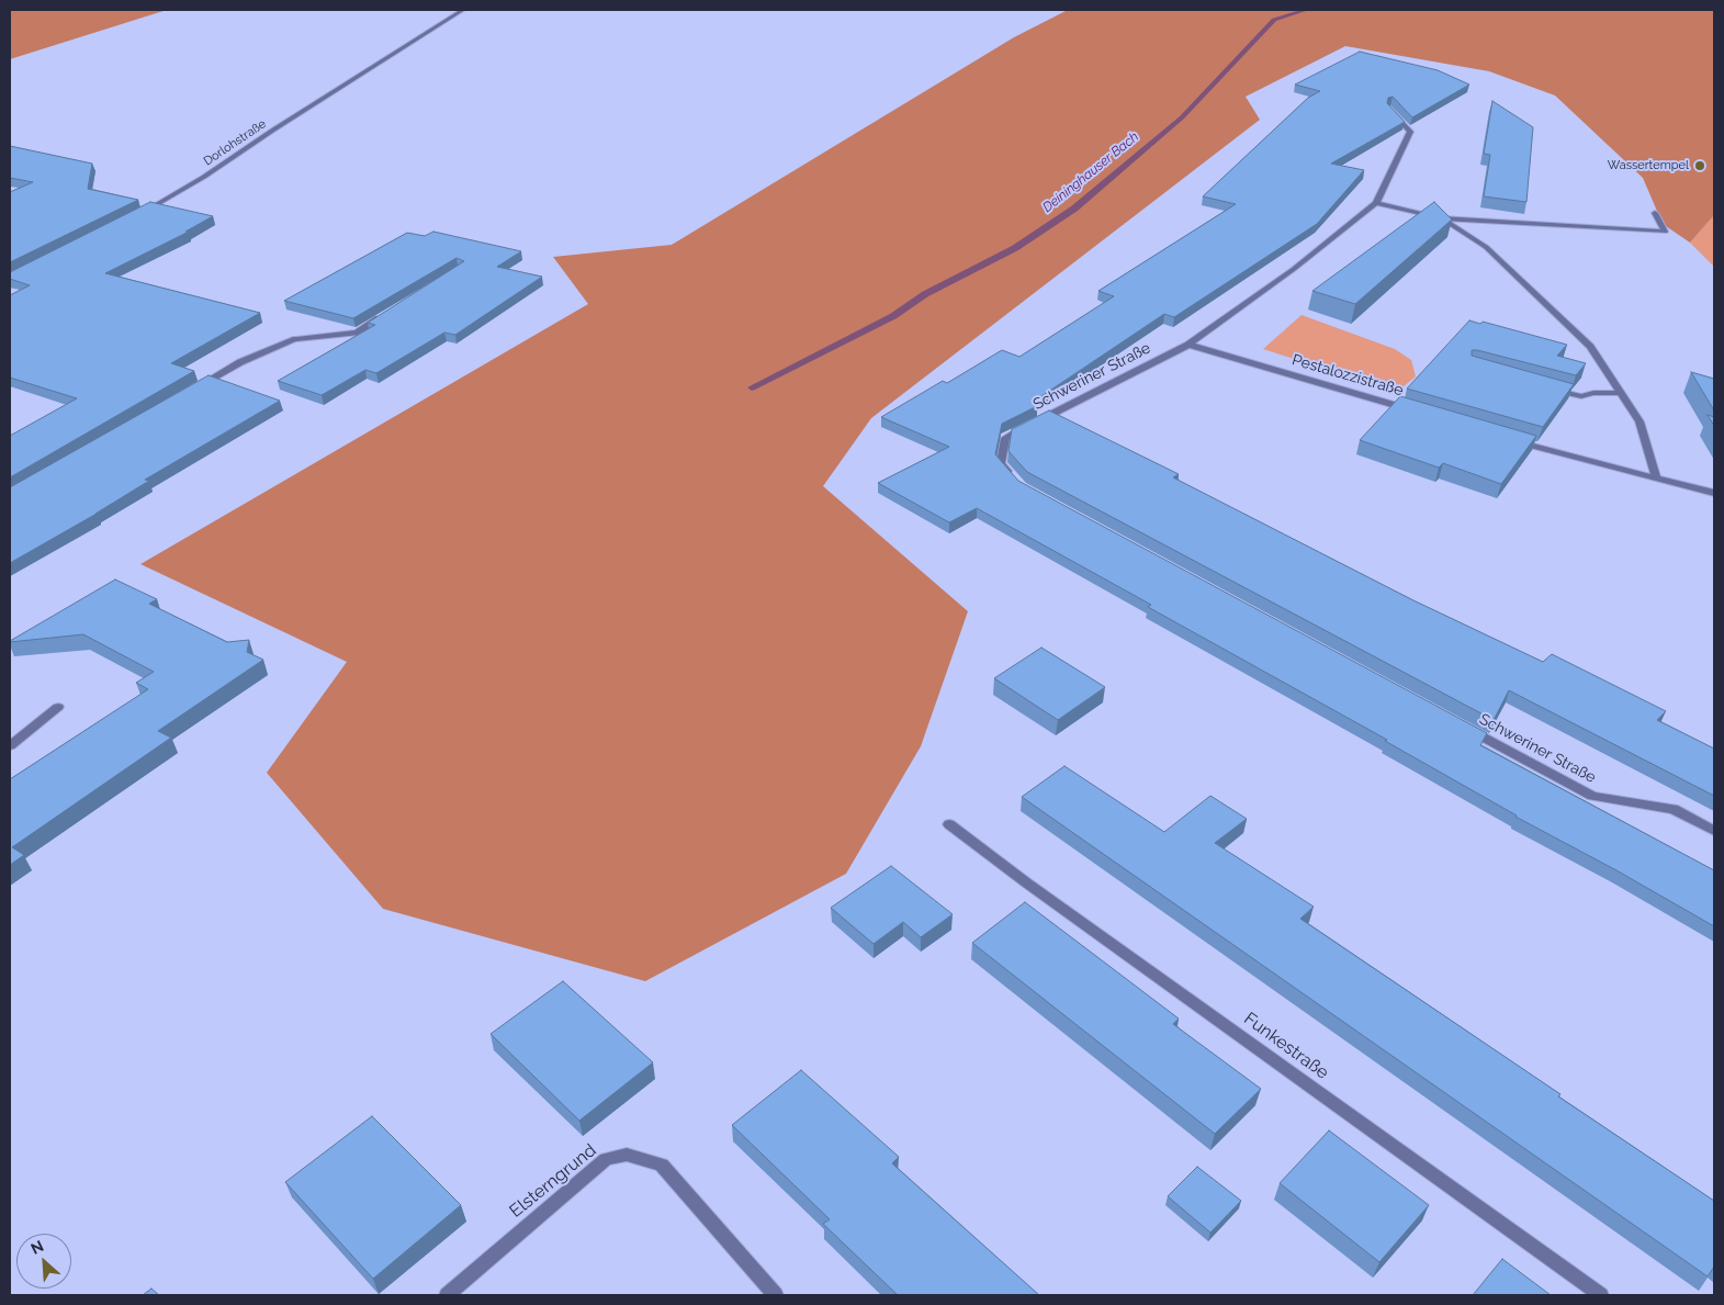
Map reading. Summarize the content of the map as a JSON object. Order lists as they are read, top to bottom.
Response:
{
  "streets": {
    "street": [
      "Dorlohstraße",
      "Pestalozzistraße",
      "Schweriner Straße",
      "Funkestraße",
      "Elsterngrund"
    ]
  },
  "crossings": [
    ["Pestalozzistraße", "Schweriner Straße"]
  ],
  "water": ["Deininghauser Bach"],
  "places": ["Wassertempel"],
  "north": "top left"
}
